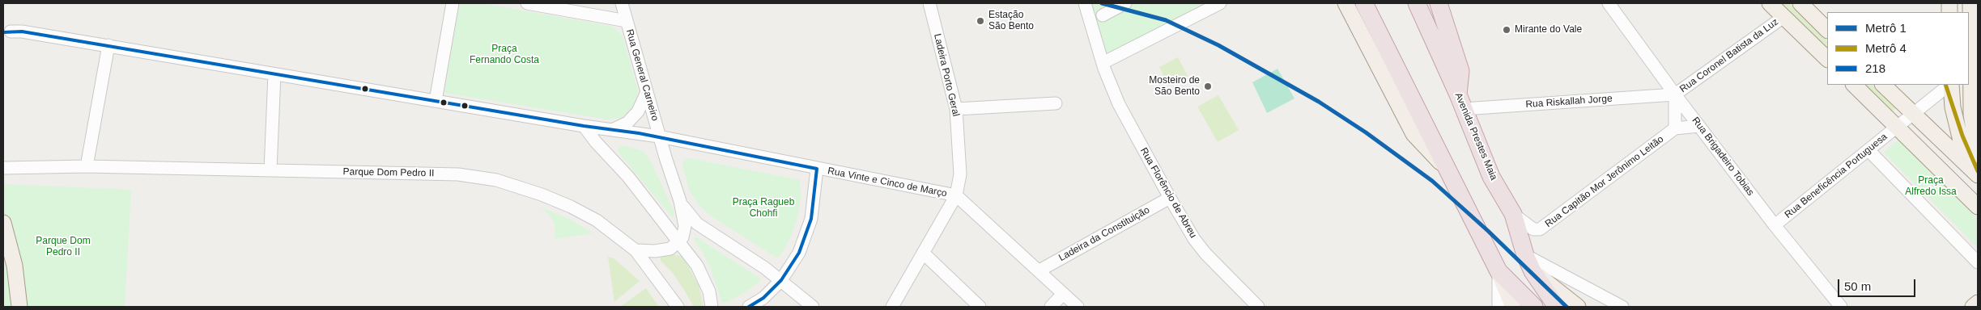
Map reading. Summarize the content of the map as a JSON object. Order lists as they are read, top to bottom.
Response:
{
  "streets": {
    "highway": ["Avenida Prestes Maia"],
    "street": [
      "Rua Coronel Batista da Luz",
      "Rua General Carneiro",
      "Ladeira Porto Geral",
      "Rua Riskallah Jorge",
      "Rua Brigadeiro Tobias",
      "Parque Dom Pedro II",
      "Rua Beneficência Portuguesa",
      "Rua Capitão Mor Jerônimo Leitão",
      "Rua Vinte e Cinco de Março",
      "Rua Florêncio de Abreu",
      "Ladeira da Constituição"
    ]
  },
  "crossings": [
    ["Rua Coronel Batista da Luz", "Rua Riskallah Jorge"],
    ["Rua Coronel Batista da Luz", "Rua Brigadeiro Tobias"],
    ["Rua General Carneiro", "Rua Vinte e Cinco de Março"],
    ["Ladeira Porto Geral", "Rua Vinte e Cinco de Março"],
    ["Rua Riskallah Jorge", "Avenida Prestes Maia"],
    ["Rua Riskallah Jorge", "Rua Brigadeiro Tobias"],
    ["Avenida Prestes Maia", "Rua Capitão Mor Jerônimo Leitão"],
    ["Rua Brigadeiro Tobias", "Rua Beneficência Portuguesa"],
    ["Rua Vinte e Cinco de Março", "Ladeira da Constituição"],
    ["Rua Florêncio de Abreu", "Ladeira da Constituição"]
  ],
  "parks": [
    "Praça Fernando Costa",
    "Praça Alfredo Issa",
    "Praça Ragueb Chohfi",
    "Parque Dom Pedro II"
  ],
  "places": ["Estação São Bento", "Mirante do Vale", "Mosteiro de São Bento"],
  "lines": ["metro line 1", "transit line 218", "metro line 4"],
  "legend": ["Metrô 1", "Metrô 4", "218"],
  "scale_bar": "50 m"
}
